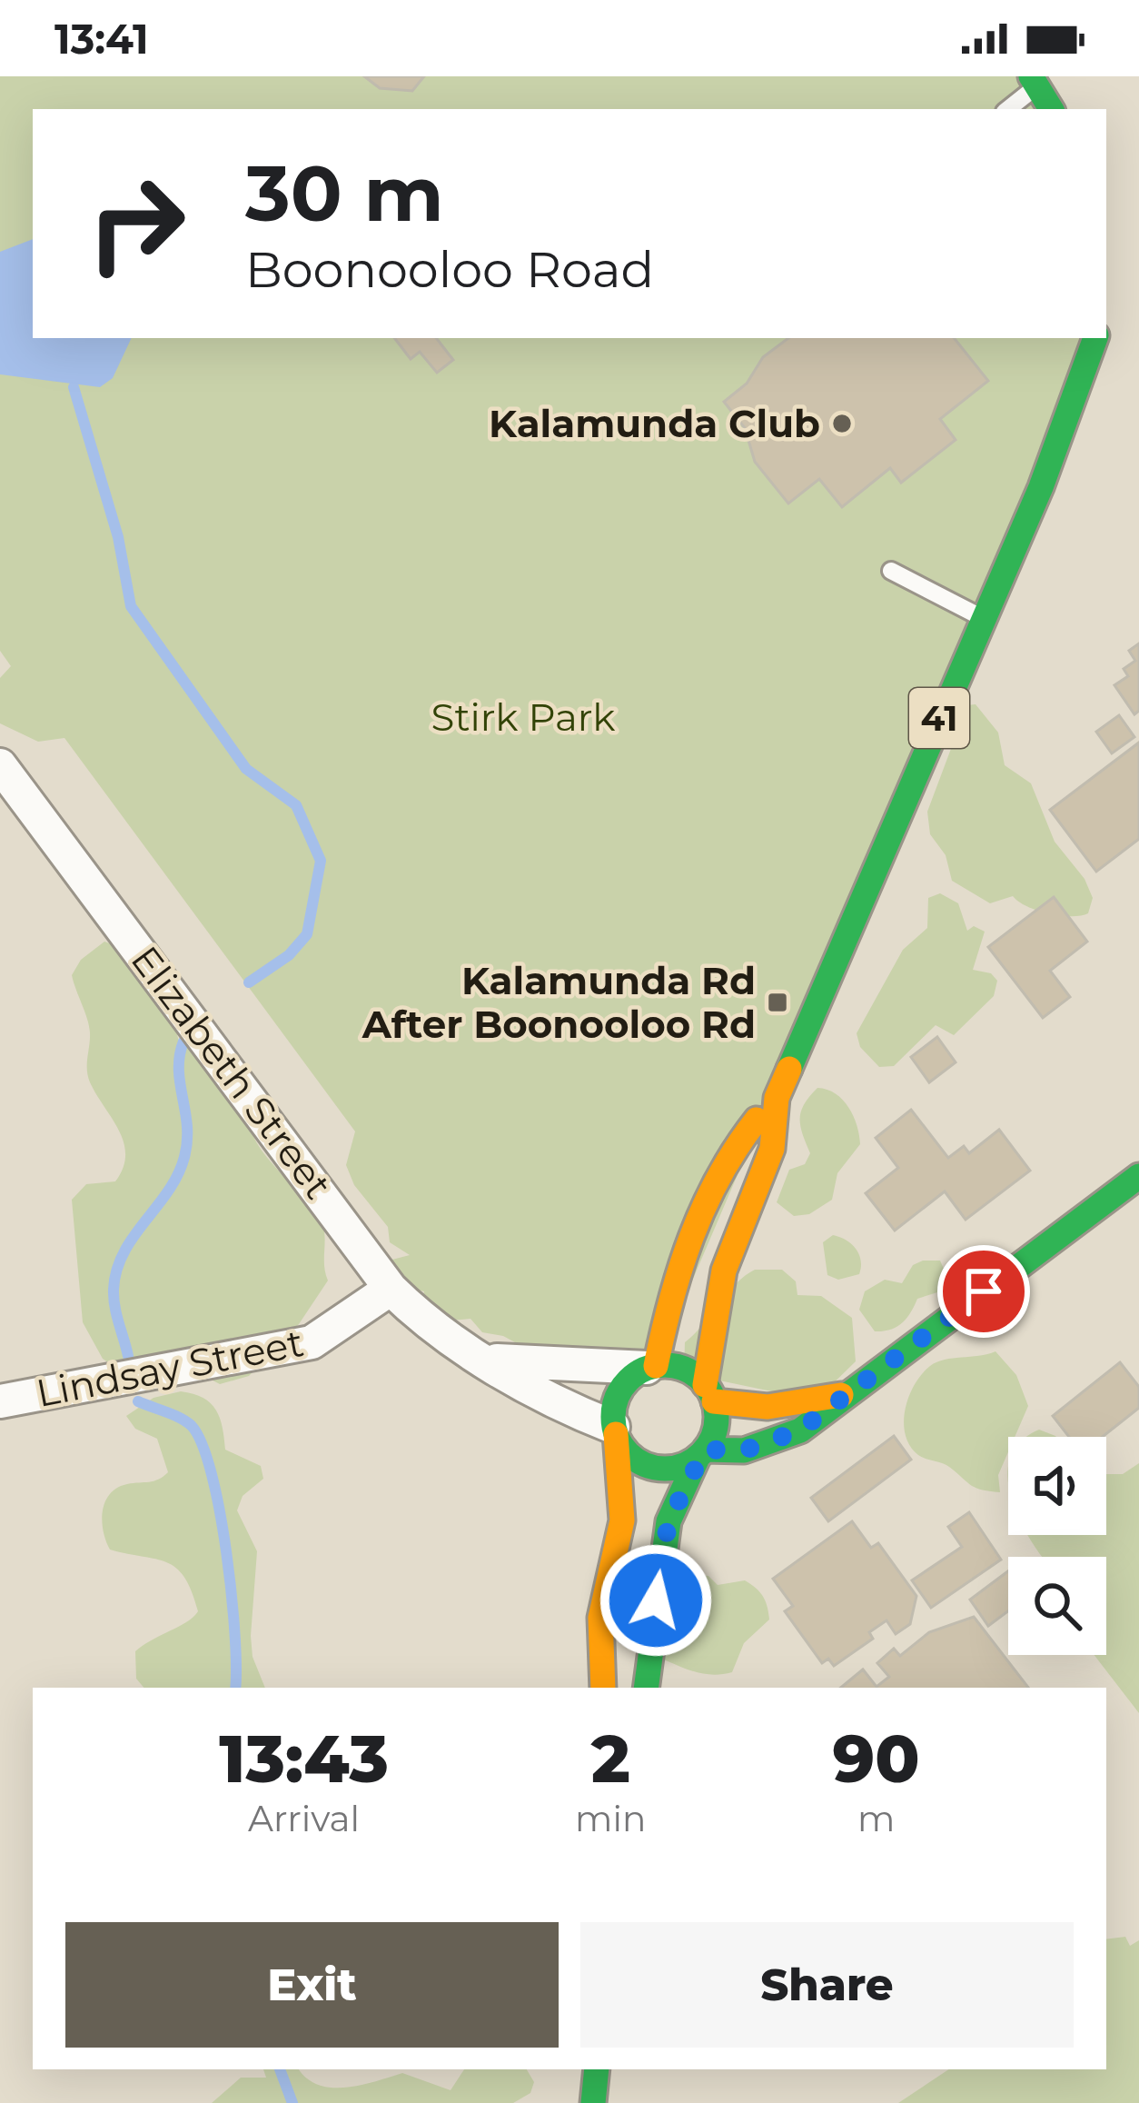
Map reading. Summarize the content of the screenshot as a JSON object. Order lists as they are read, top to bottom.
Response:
{
  "streets": {
    "main road": ["41"],
    "street": ["Elizabeth Street", "Lindsay Street"]
  },
  "crossings": [
    ["41", "Elizabeth Street"],
    ["Elizabeth Street", "Lindsay Street"]
  ],
  "parks": ["Stirk Park"],
  "places": {
    "other": ["Kalamunda Club"],
    "transit": ["Kalamunda Rd After Boonooloo Rd"]
  },
  "page": {
    "status": "13:41",
    "turn": ["30 m", "Boonooloo Road"],
    "eta": [
      "13:43",
      "Arrival",
      "2",
      "min",
      "90",
      "m"
    ],
    "buttons": ["Exit", "Share"]
  }
}
